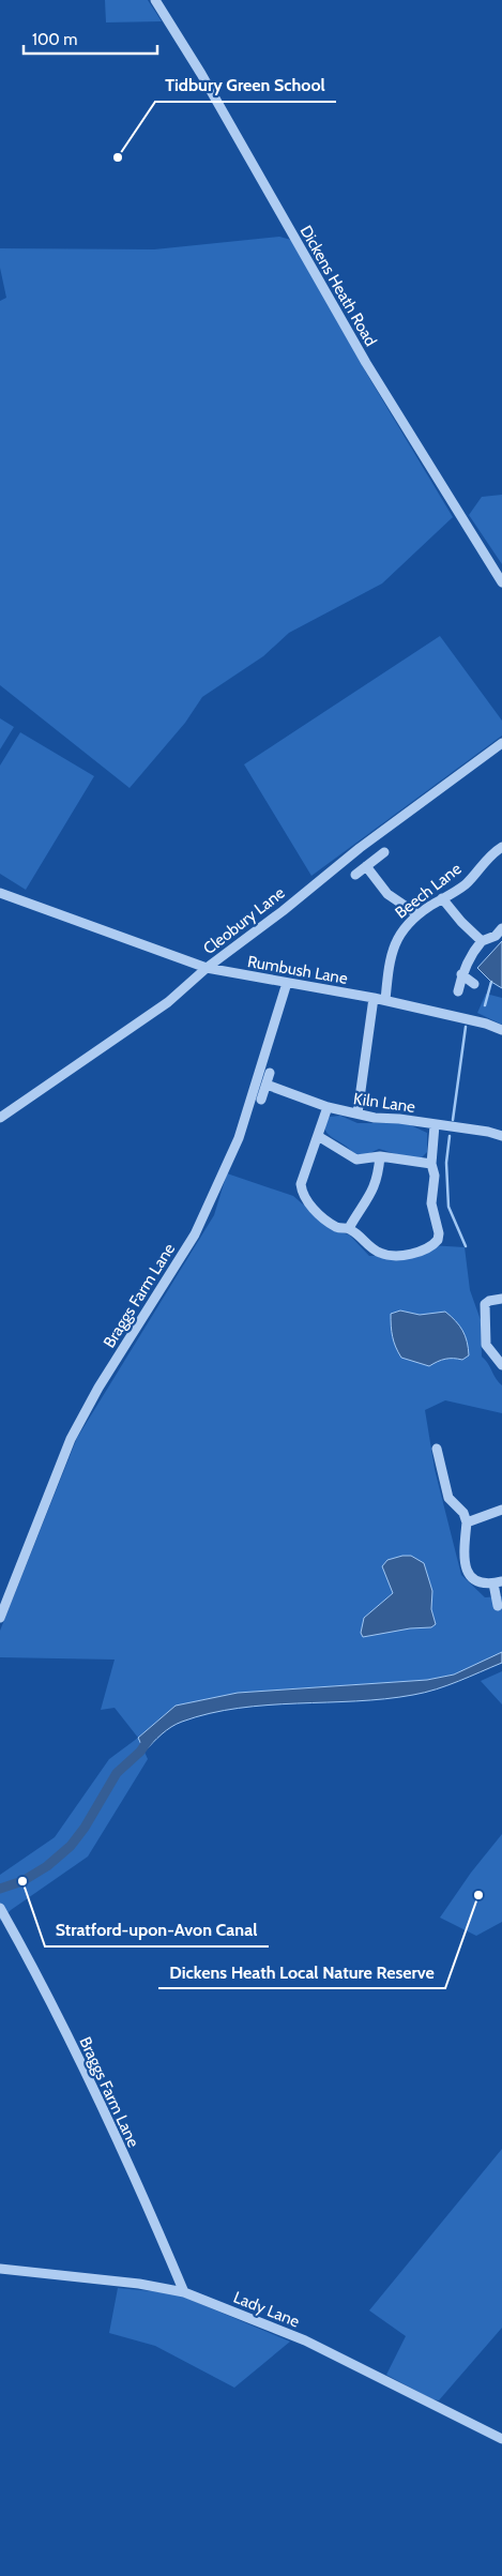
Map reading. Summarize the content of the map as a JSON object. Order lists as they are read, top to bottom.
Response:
{
  "streets": {
    "street": [
      "Dickens Heath Road",
      "Beech Lane",
      "Cleobury Lane",
      "Rumbush Lane",
      "Kiln Lane",
      "Braggs Farm Lane",
      "Lady Lane"
    ]
  },
  "crossings": [
    ["Beech Lane", "Rumbush Lane"],
    ["Cleobury Lane", "Rumbush Lane"],
    ["Rumbush Lane", "Braggs Farm Lane"],
    ["Braggs Farm Lane", "Lady Lane"]
  ],
  "places": ["Tidbury Green School", "Stratford-upon-Avon Canal", "Dickens Heath Local Nature Reserve"],
  "scale_bar": "100 m"
}
